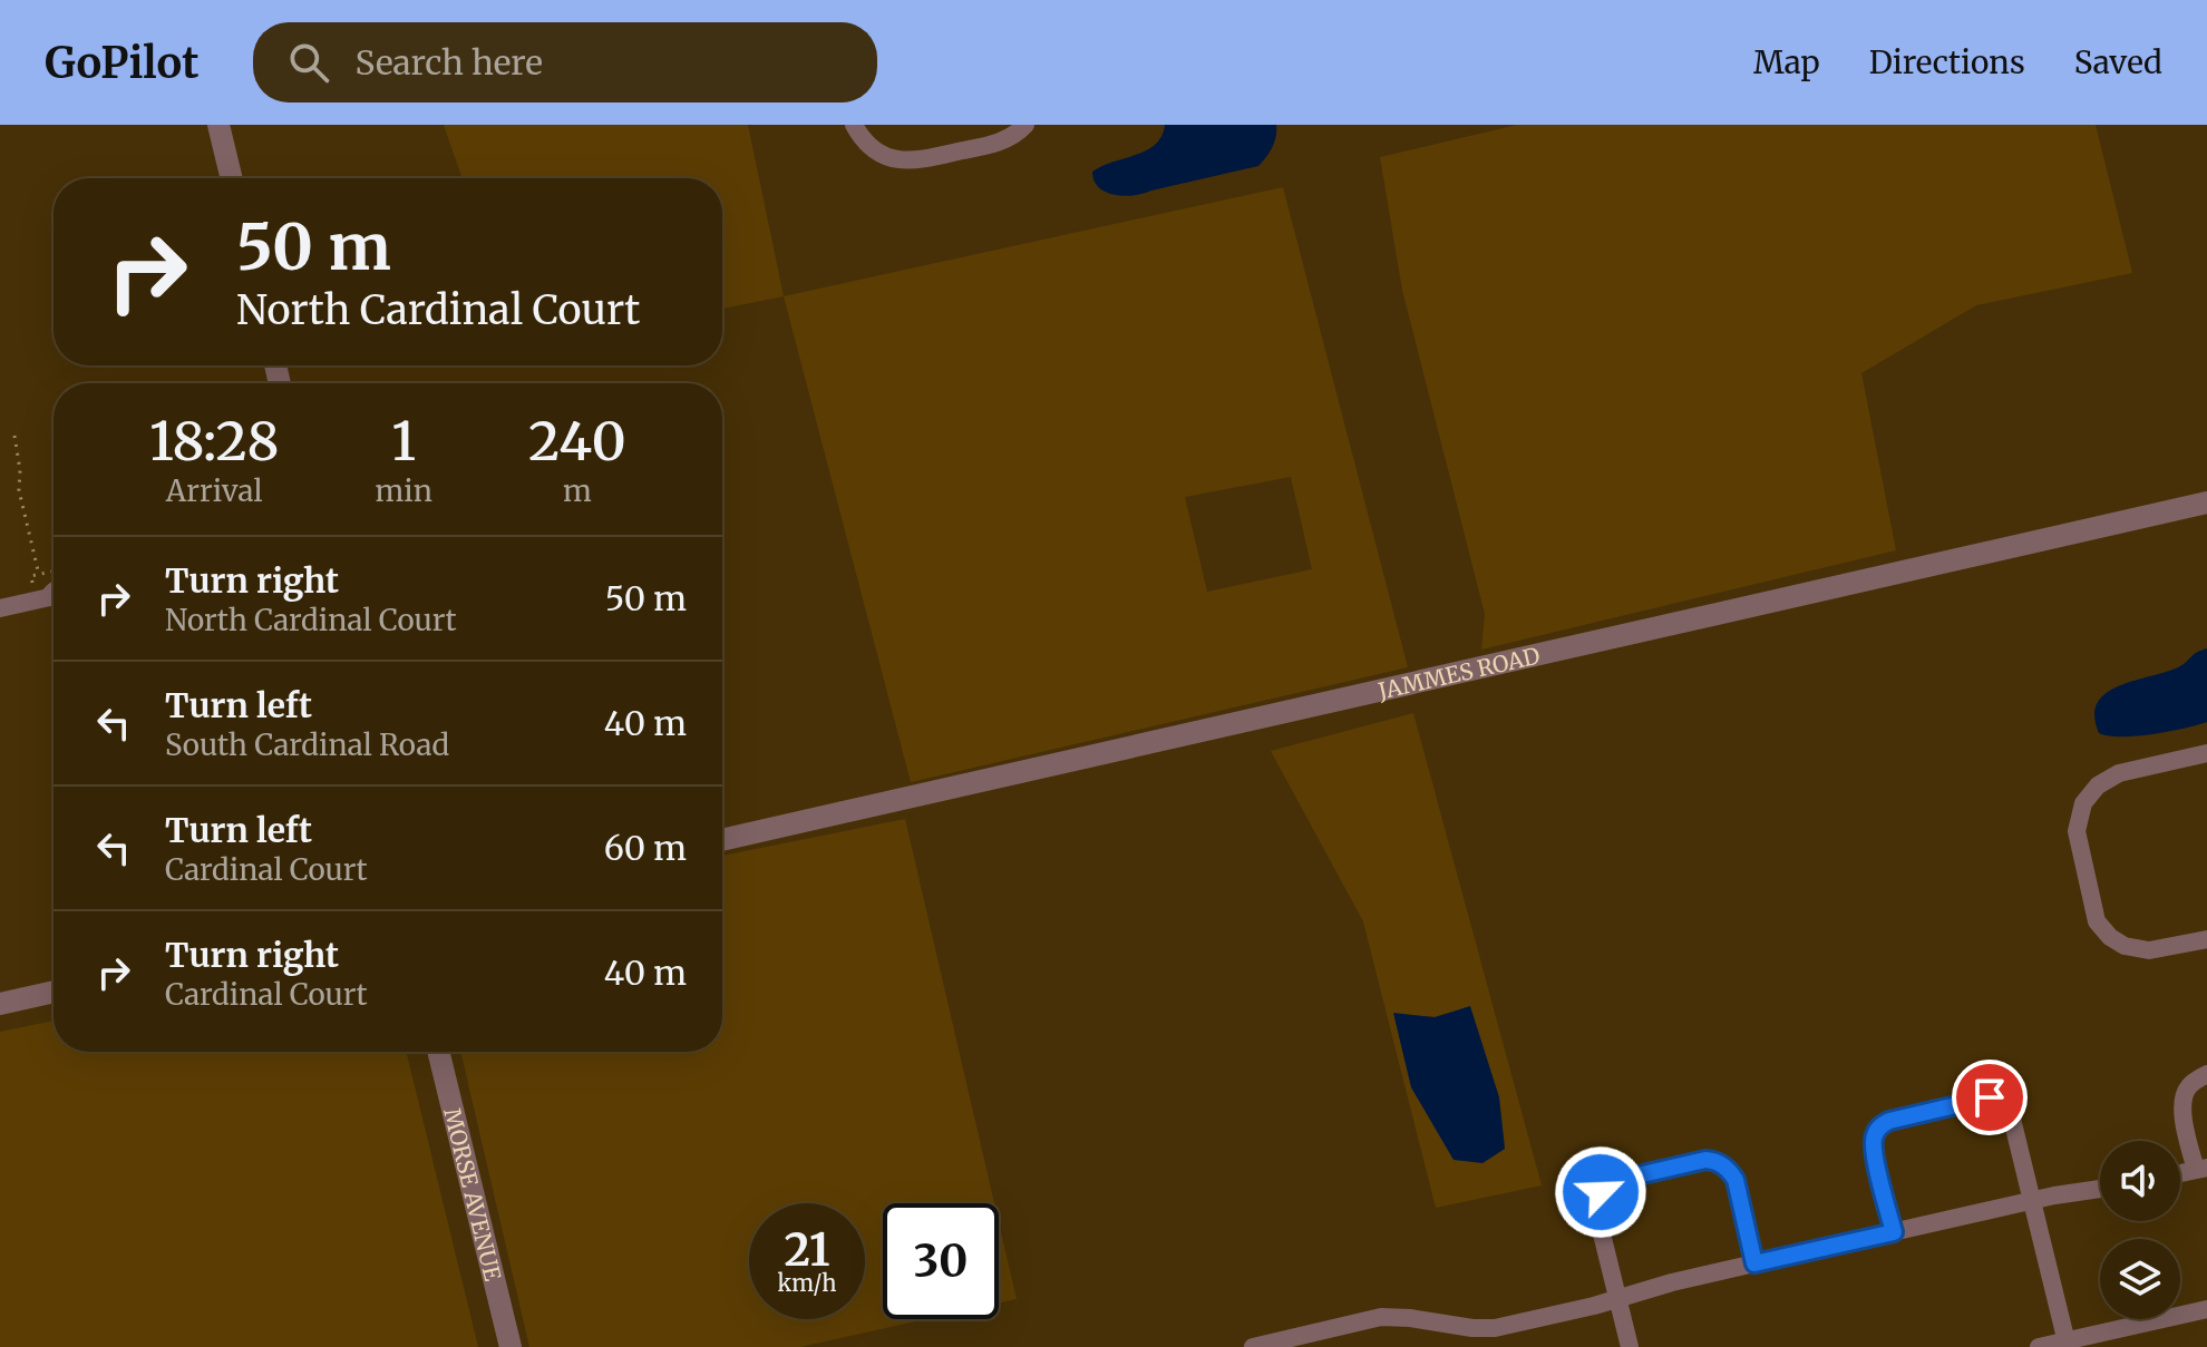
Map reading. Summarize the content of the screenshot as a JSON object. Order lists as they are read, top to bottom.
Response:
{
  "streets": {
    "street": ["JAMMES ROAD", "MORSE AVENUE"]
  },
  "page": {
    "header": "GoPilot",
    "search": "Search here",
    "nav": ["Map", "Directions", "Saved"],
    "turn": ["50 m", "North Cardinal Court"],
    "eta": [
      "18:28",
      "Arrival",
      "1",
      "min",
      "240",
      "m"
    ],
    "list": [
      {
        "name": "Turn right",
        "note": "North Cardinal Court",
        "value": "50 m"
      },
      {
        "name": "Turn left",
        "note": "South Cardinal Road",
        "value": "40 m"
      },
      {
        "name": "Turn left",
        "note": "Cardinal Court",
        "value": "60 m"
      },
      {
        "name": "Turn right",
        "note": "Cardinal Court",
        "value": "40 m"
      }
    ],
    "speed": "21 km/h",
    "limit": "30"
  }
}
